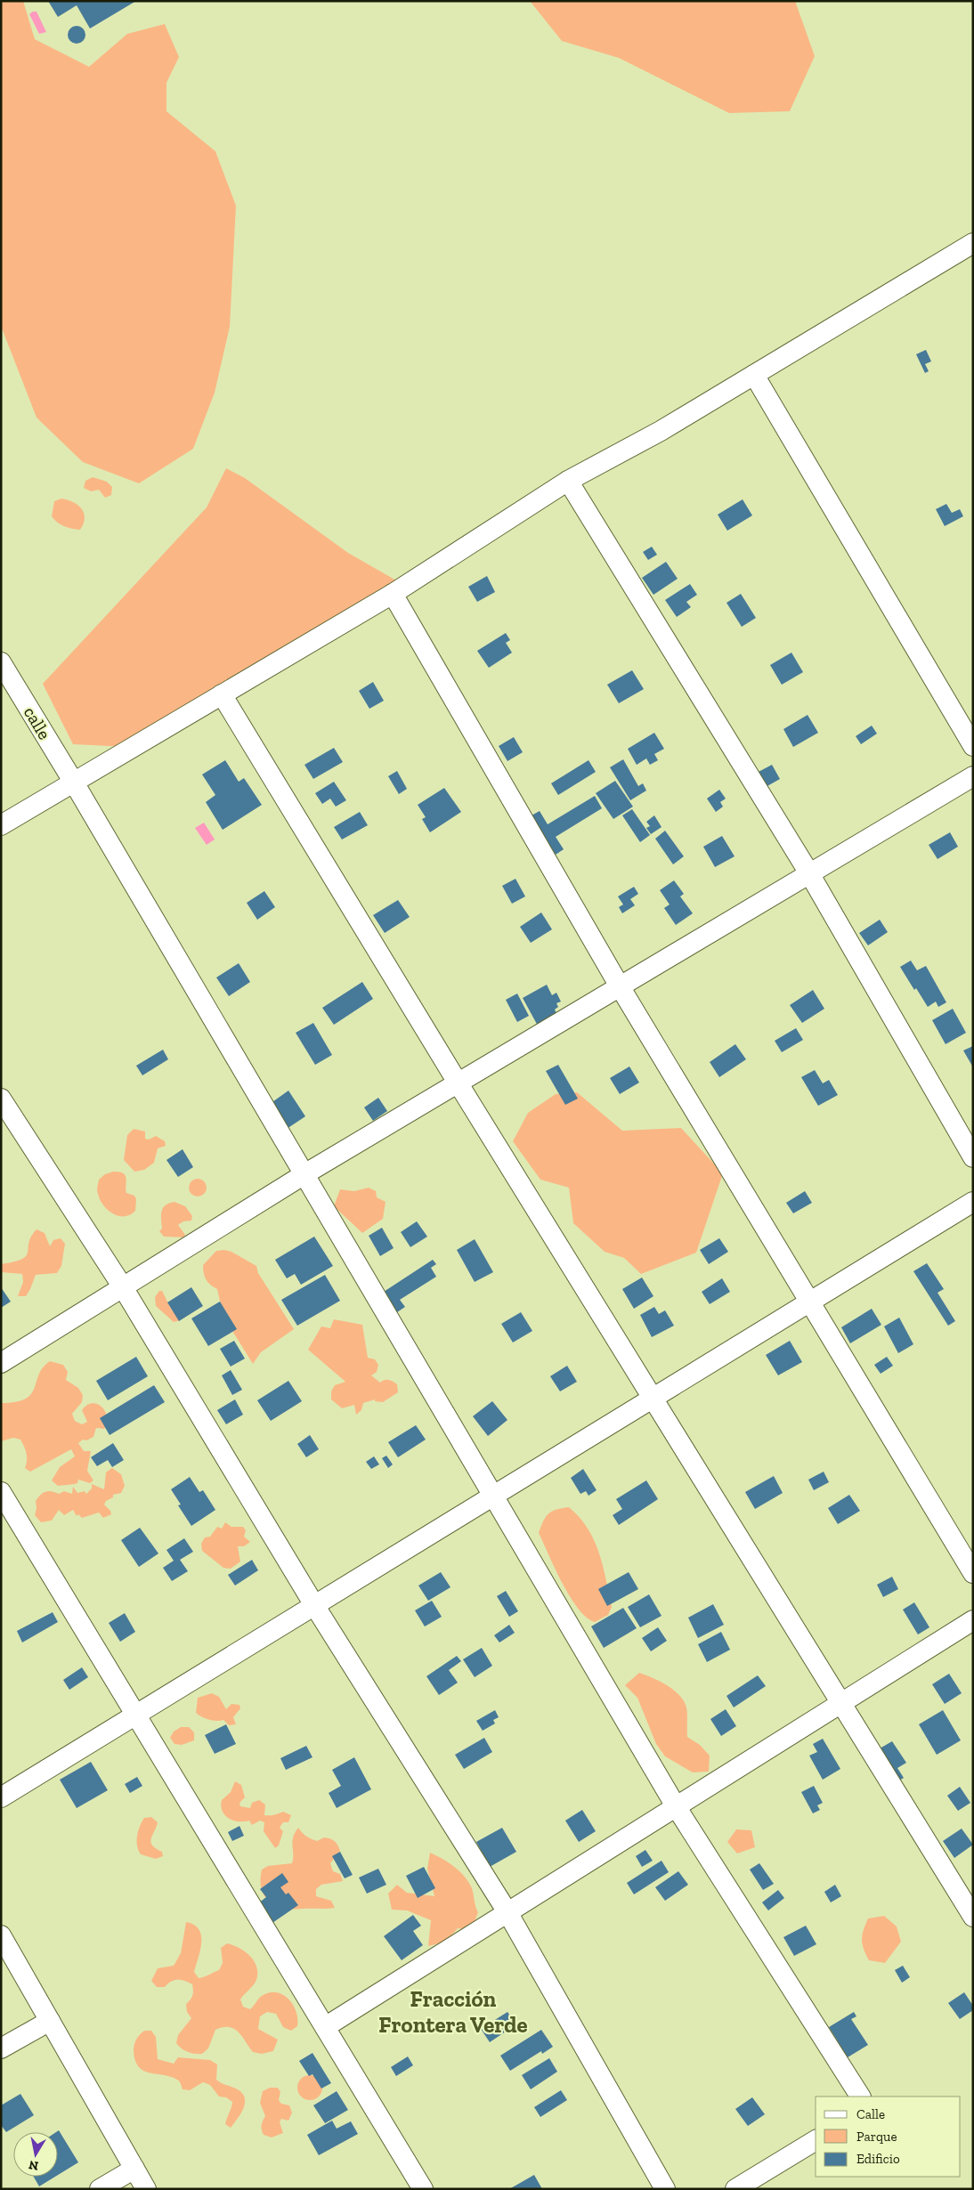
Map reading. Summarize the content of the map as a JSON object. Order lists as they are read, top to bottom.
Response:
{
  "streets": {
    "street": ["calle"]
  },
  "districts": ["Fracción Frontera Verde"],
  "legend": ["Calle", "Parque", "Edificio"],
  "north": "bottom"
}
